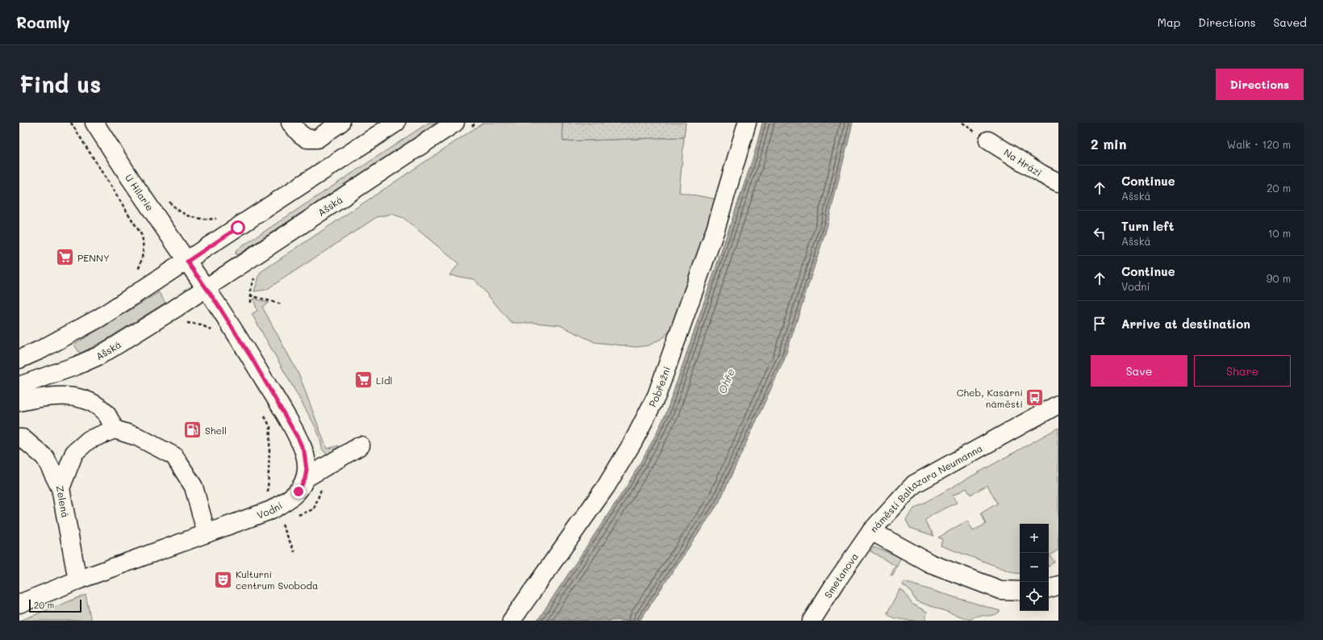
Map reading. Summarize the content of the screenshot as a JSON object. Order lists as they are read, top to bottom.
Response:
{
  "streets": {
    "street": [
      "Na Hrázi",
      "U Hilarie",
      "Ašská",
      "Pobřežní",
      "náměstí Baltazara Neumanna",
      "Zelená",
      "Vodní",
      "Smetanova"
    ]
  },
  "crossings": [
    ["Ašská", "Vodní"],
    ["náměstí Baltazara Neumanna", "Smetanova"],
    ["Zelená", "Vodní"]
  ],
  "water": ["Ohře"],
  "places": {
    "supermarket": ["PENNY", "Lidl"],
    "bus stop": ["Cheb, Kasární náměstí"],
    "fuel station": ["Shell"],
    "theatre": ["Kulturní centrum Svoboda"]
  },
  "scale_bar": "20 m",
  "page": {
    "header": "Roamly",
    "nav": ["Map", "Directions", "Saved"],
    "buttons": [
      "Directions",
      ["Save", "Share"]
    ],
    "title": "Find us",
    "heading": ["2 min", "Walk · 120 m"],
    "list": [
      ["Continue", "Ašská", "20 m"],
      ["Turn left", "Ašská", "10 m"],
      ["Continue", "Vodní", "90 m"],
      "Arrive at destination"
    ],
    "map_buttons": ["+", "−"],
    "scale": "20 m"
  }
}
